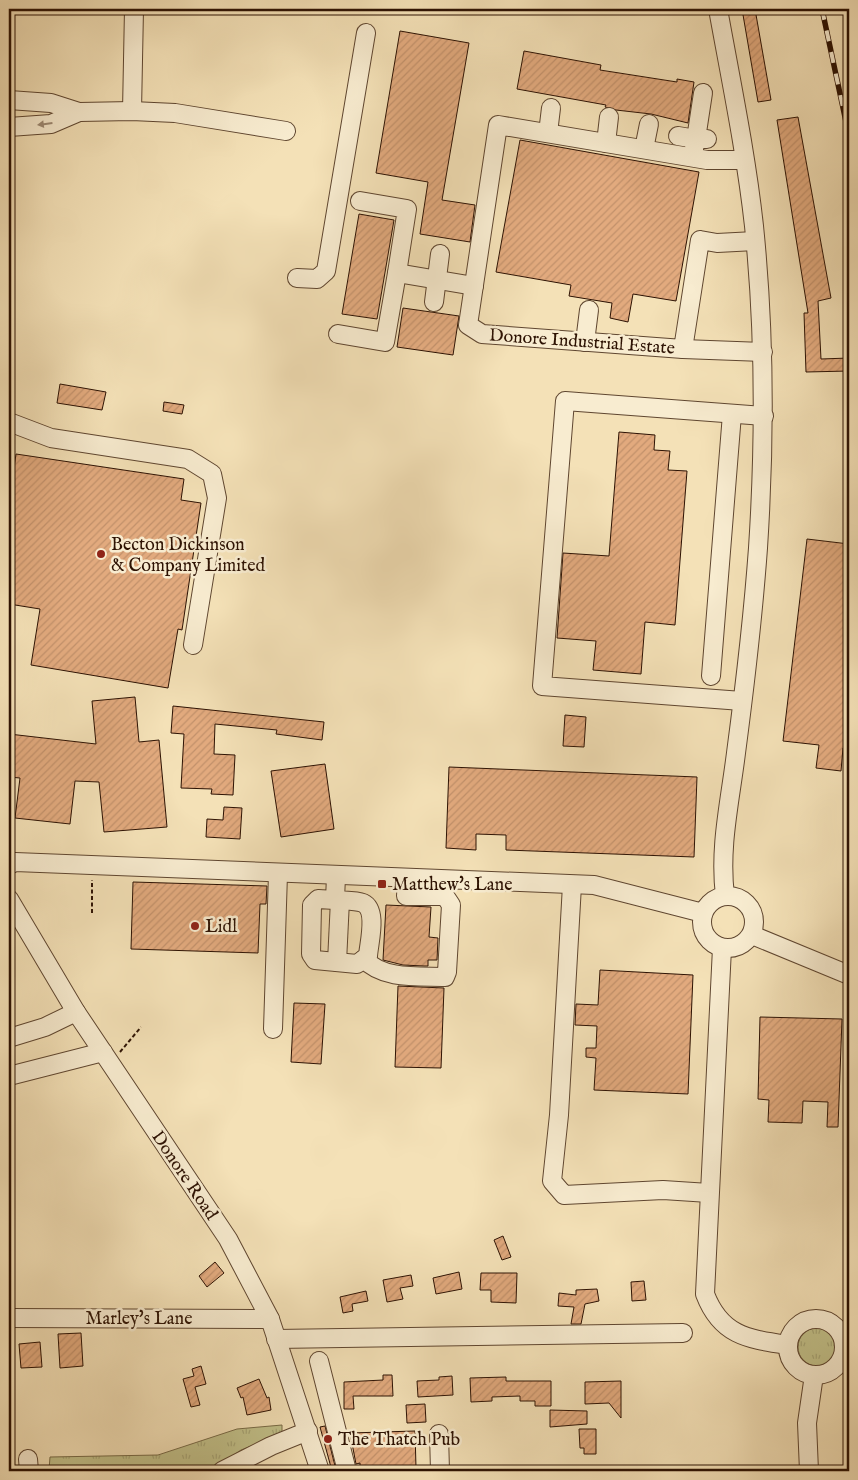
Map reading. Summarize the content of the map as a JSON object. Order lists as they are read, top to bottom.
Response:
{
  "streets": {
    "street": ["Donore Industrial Estate", "Donore Road", "Marley's Lane"]
  },
  "crossings": [
    ["Donore Road", "Marley's Lane"]
  ],
  "places": {
    "other": ["Becton Dickinson & Company Limited", "Lidl", "The Thatch Pub"],
    "transit": ["Matthew's Lane"]
  }
}
